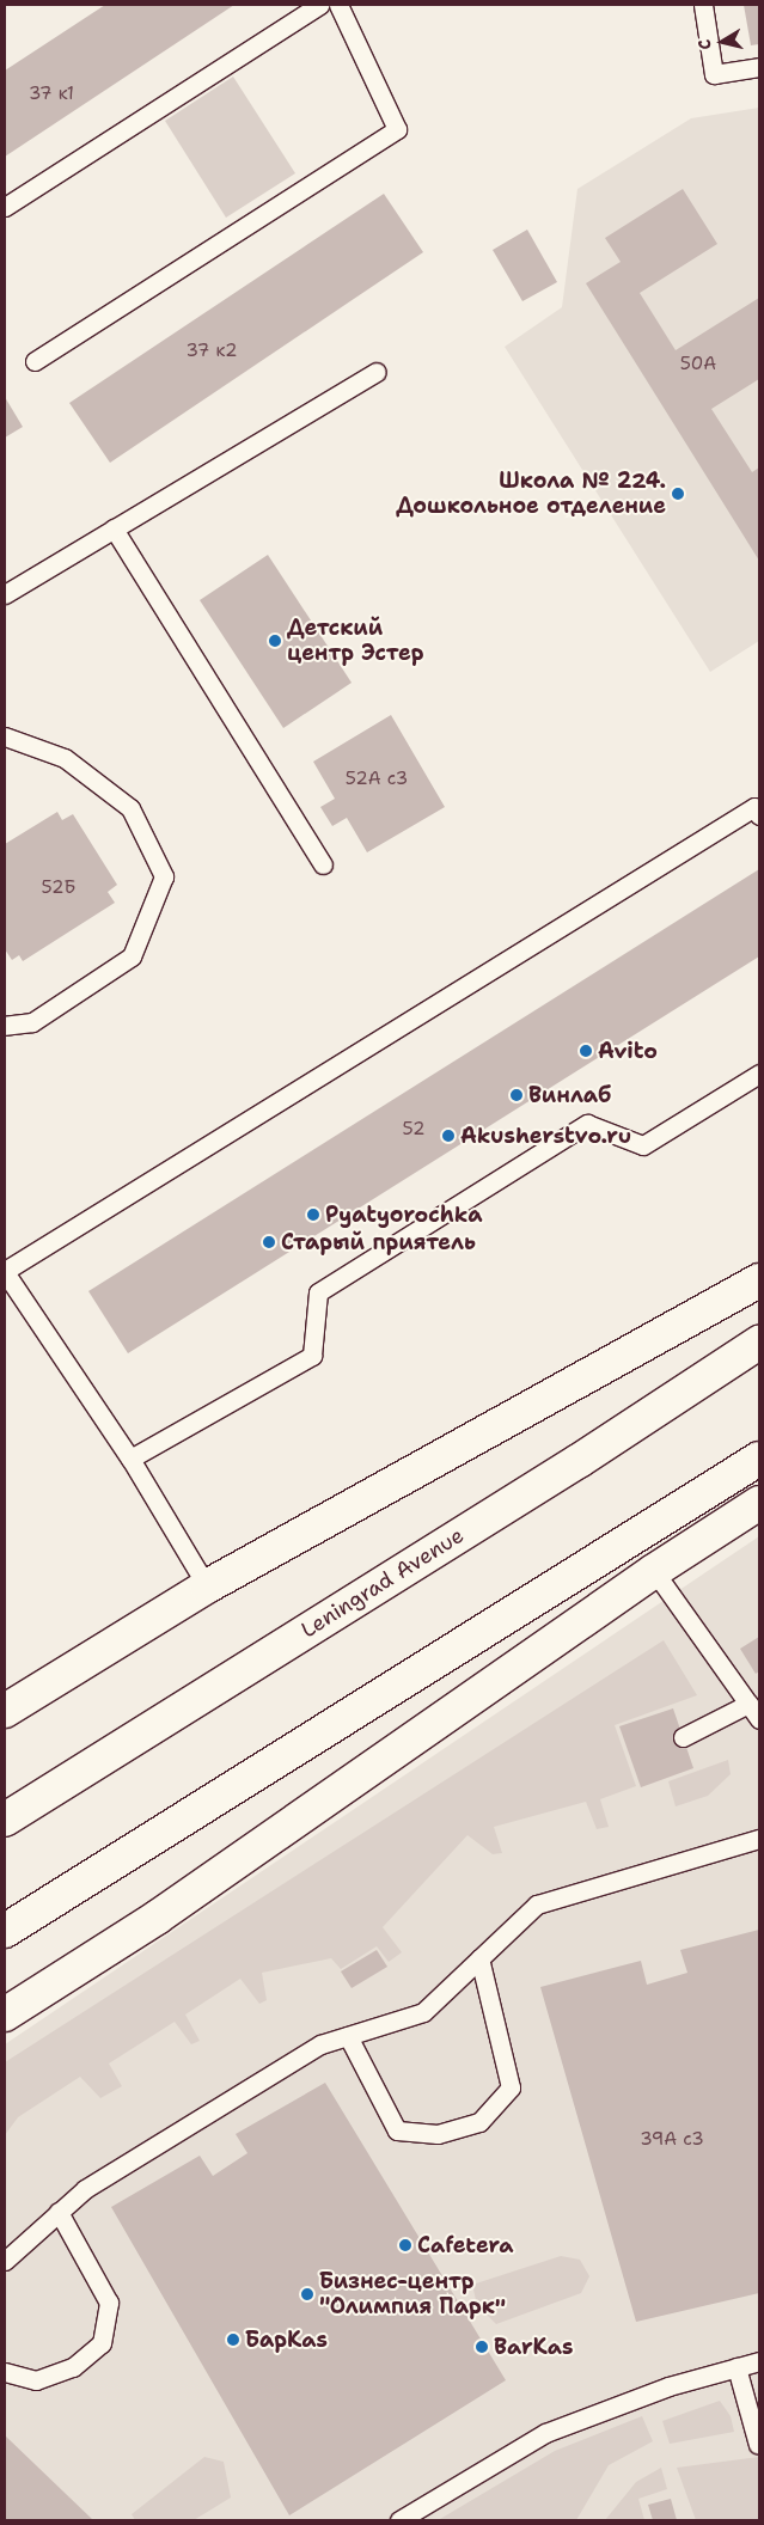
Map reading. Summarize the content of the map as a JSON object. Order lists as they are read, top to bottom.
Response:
{
  "streets": {
    "main road": ["Leningrad Avenue"]
  },
  "places": [
    "Школа № 224. Дошкольное отделение",
    "Детский центр Эстер",
    "Avito",
    "Винлаб",
    "Akusherstvo.ru",
    "Pyatyorochka",
    "Старый приятель",
    "Cafetera",
    "Бизнес-центр \"Олимпия Парк\"",
    "БарKas",
    "BarKas"
  ],
  "house_numbers": [
    "37 к1",
    "37 к2",
    "50А",
    "52А с3",
    "52Б",
    "52",
    "39А с3"
  ],
  "north": "left"
}
